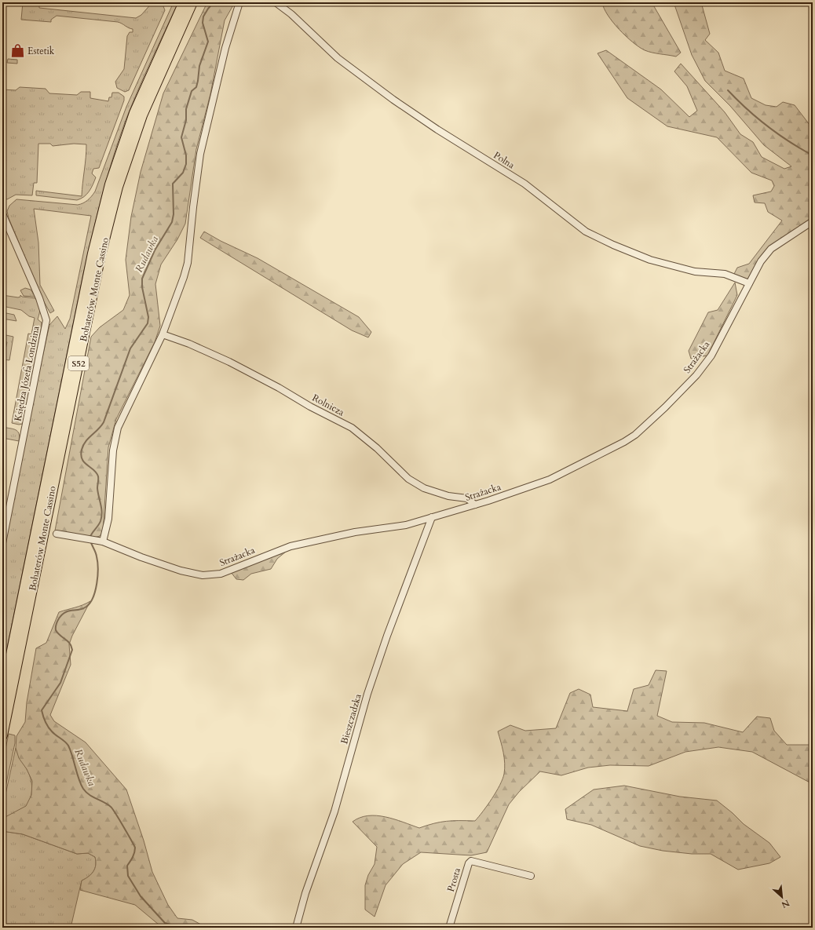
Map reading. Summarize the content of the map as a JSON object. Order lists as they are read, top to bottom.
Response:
{
  "streets": {
    "highway": ["Bohaterów Monte Cassino", "S52"],
    "street": [
      "Polna",
      "Strażacka",
      "Księdza Józefa Londzina",
      "Rolnicza",
      "Bieszczadzka",
      "Prosta"
    ]
  },
  "crossings": [
    ["Polna", "Strażacka"],
    ["Strażacka", "Rolnicza"],
    ["Strażacka", "Bieszczadzka"]
  ],
  "water": ["Rudawka"],
  "places": {
    "shop": ["Estetik"]
  },
  "north": "bottom right"
}
